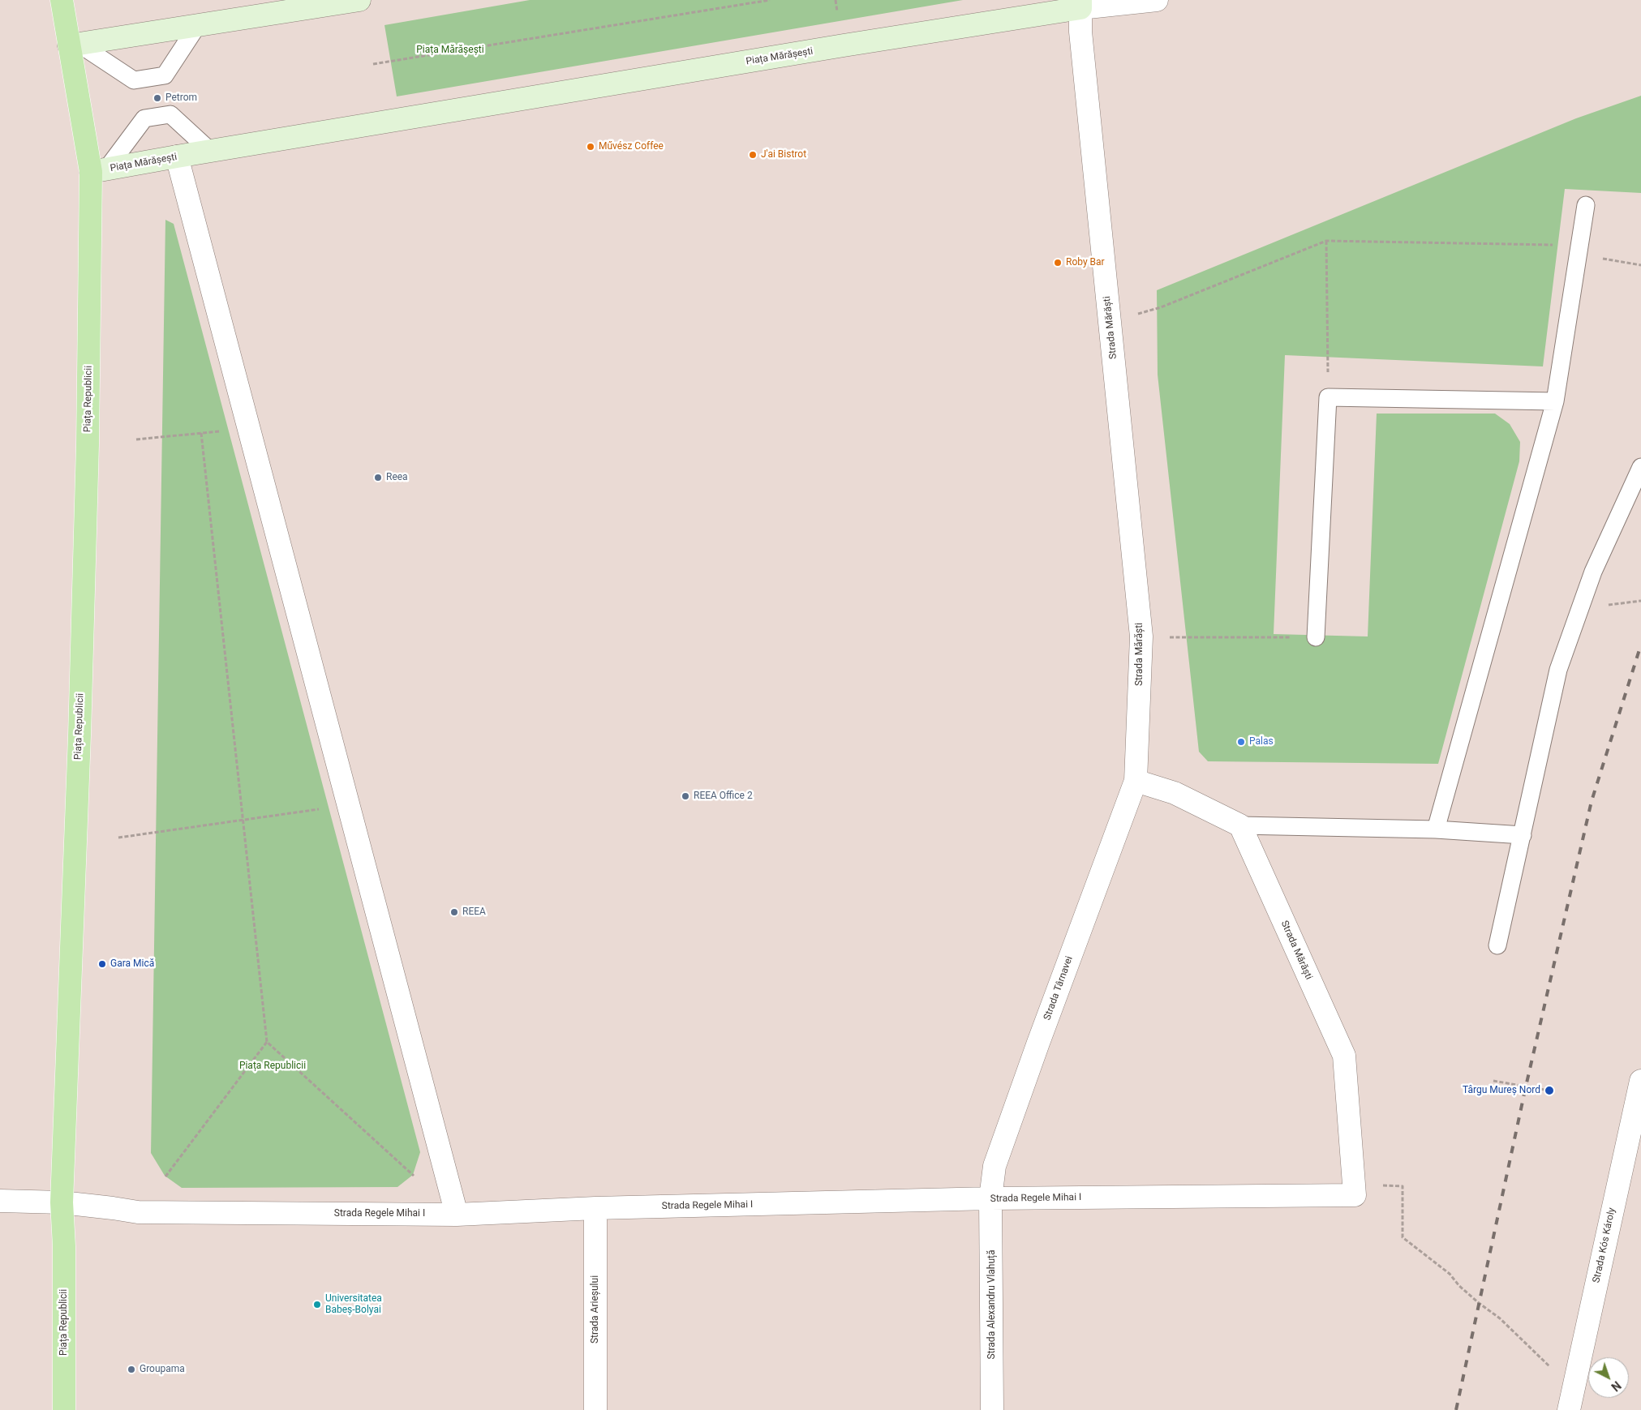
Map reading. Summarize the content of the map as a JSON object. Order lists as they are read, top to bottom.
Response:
{
  "streets": {
    "main road": ["Piața Mărășești", "Piața Republicii"],
    "street": [
      "Strada Mărăști",
      "Strada Târnavei",
      "Strada Regele Mihai I",
      "Strada Kós Károly",
      "Strada Alexandru Vlahuță",
      "Strada Arieșului"
    ]
  },
  "crossings": [
    ["Piața Mărășești", "Strada Mărăști"],
    ["Piața Mărășești", "Piața Republicii"],
    ["Strada Mărăști", "Strada Târnavei"],
    ["Strada Mărăști", "Strada Regele Mihai I"],
    ["Piața Republicii", "Strada Regele Mihai I"],
    ["Strada Târnavei", "Strada Regele Mihai I"],
    ["Strada Târnavei", "Strada Alexandru Vlahuță"],
    ["Strada Regele Mihai I", "Strada Alexandru Vlahuță"],
    ["Strada Regele Mihai I", "Strada Arieșului"]
  ],
  "parks": ["Piața Mărășești", "Piața Republicii"],
  "places": [
    "Petrom",
    "Művész Coffee",
    "J'ai Bistrot",
    "Roby Bar",
    "Reea",
    "Palas",
    "REEA Office 2",
    "REEA",
    "Gara Mică",
    "Târgu Mureș Nord",
    "Universitatea Babeș-Bolyai",
    "Groupama"
  ],
  "north": "bottom right"
}
